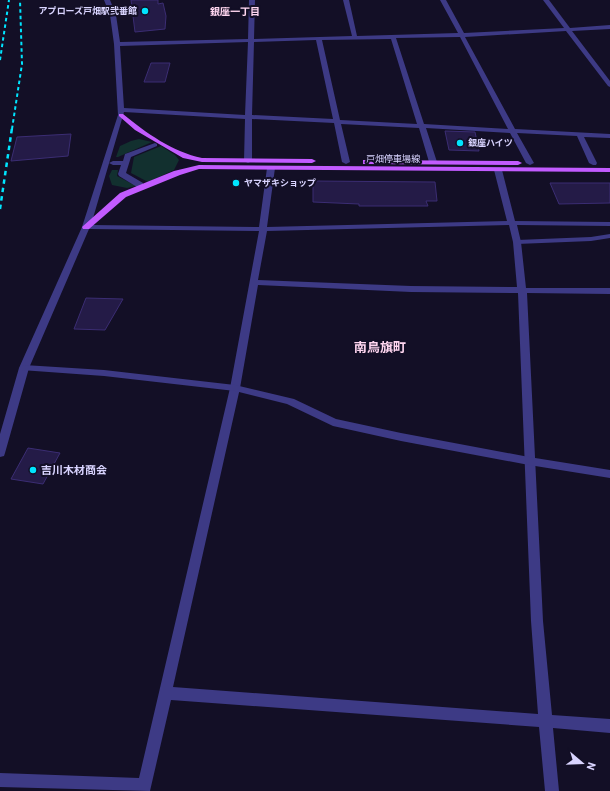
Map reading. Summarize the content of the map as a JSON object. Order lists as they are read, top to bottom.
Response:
{
  "streets": {
    "main road": ["戸畑停車場線"]
  },
  "districts": ["銀座一丁目", "南鳥旗町"],
  "places": [
    "アプローズ戸畑駅弐番館",
    "銀座ハイツ",
    "ヤマザキショップ",
    "吉川木材商会"
  ],
  "north": "right"
}
